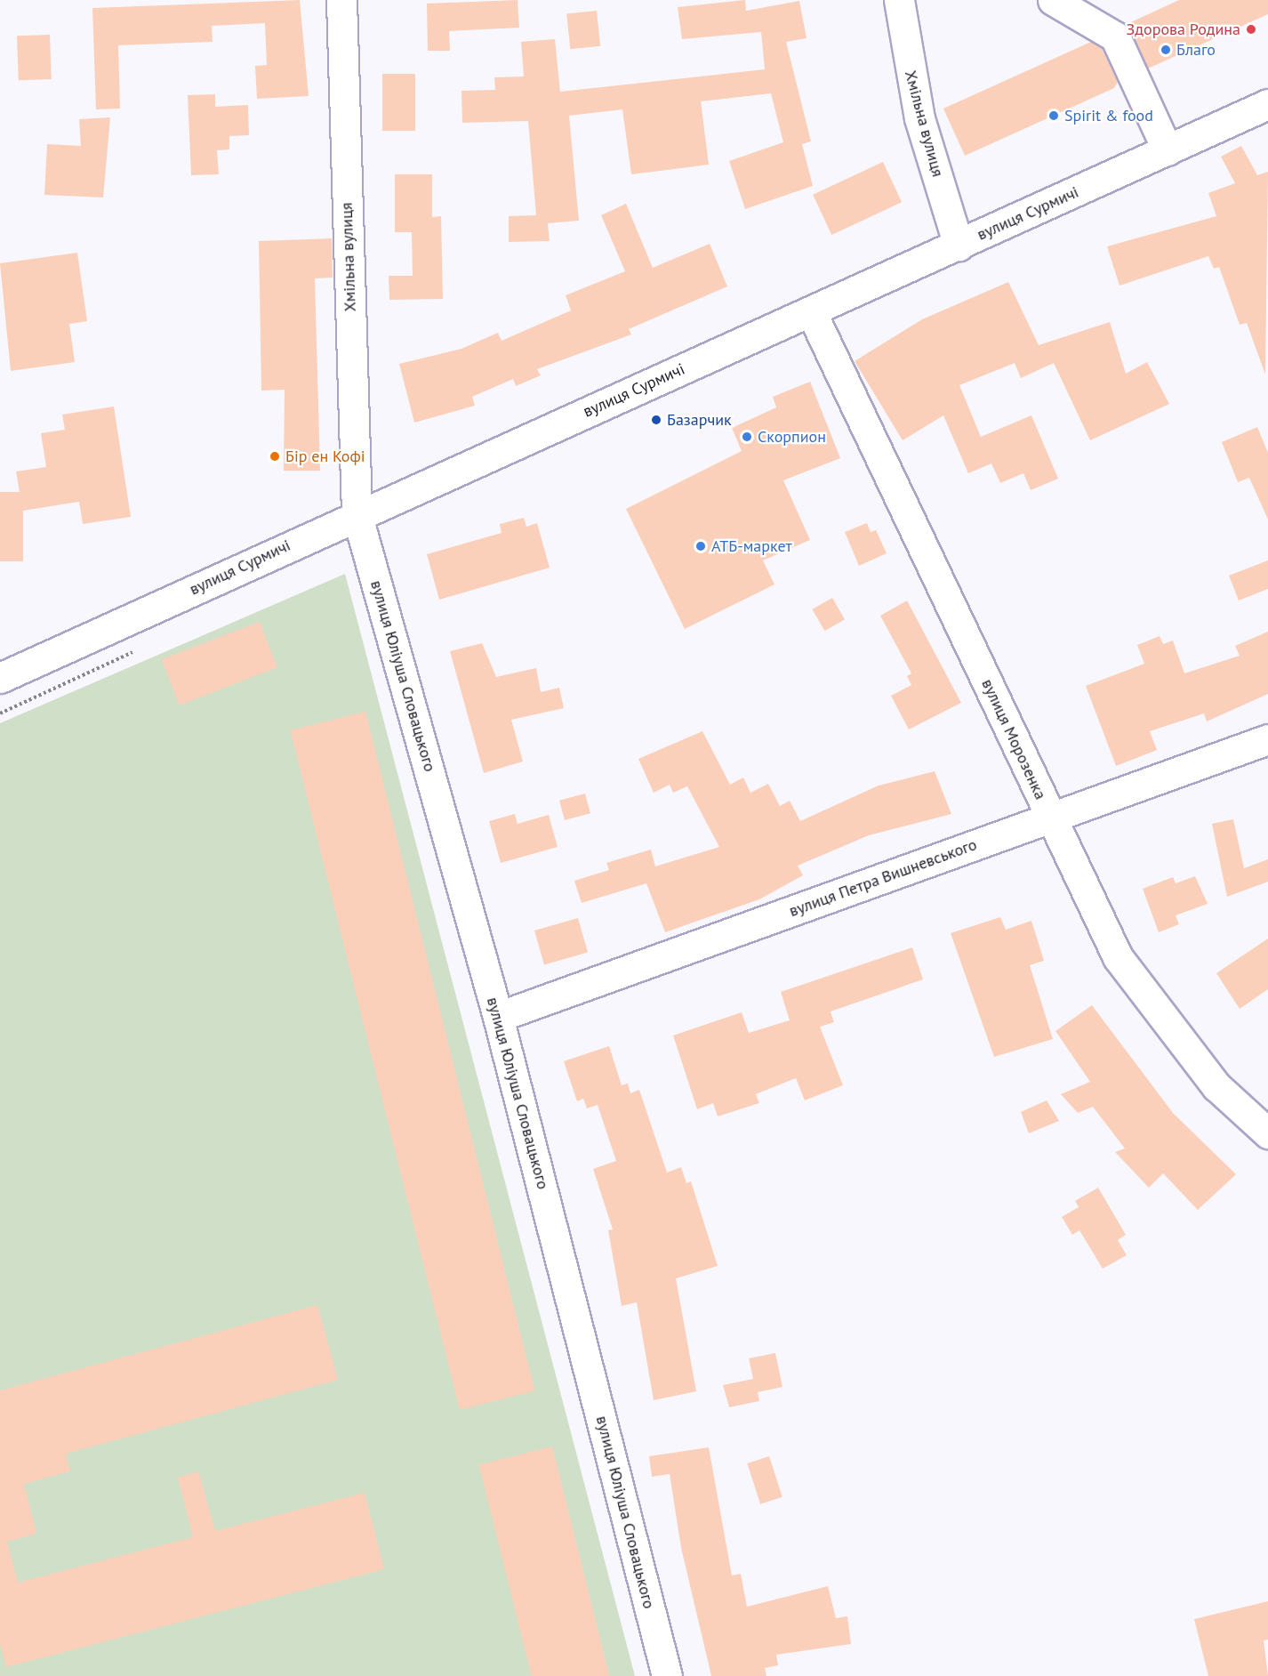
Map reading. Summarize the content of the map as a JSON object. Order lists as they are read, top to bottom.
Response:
{
  "streets": {
    "street": [
      "Хмільна вулиця",
      "вулиця Сурмичі",
      "вулиця Юліуша Словацького",
      "вулиця Морозенка",
      "вулиця Петра Вишневського"
    ]
  },
  "crossings": [
    ["Хмільна вулиця", "вулиця Сурмичі"],
    ["Хмільна вулиця", "вулиця Юліуша Словацького"],
    ["вулиця Сурмичі", "вулиця Юліуша Словацького"],
    ["вулиця Сурмичі", "вулиця Морозенка"],
    ["вулиця Юліуша Словацького", "вулиця Петра Вишневського"],
    ["вулиця Морозенка", "вулиця Петра Вишневського"]
  ],
  "places": [
    "Здорова Родина",
    "Благо",
    "Spirit & food",
    "Базарчик",
    "Скорпион",
    "Бір ен Кофі",
    "АТБ-маркет"
  ]
}
